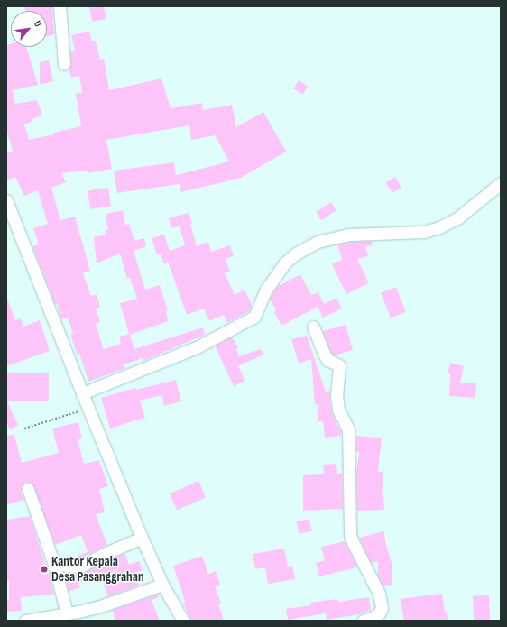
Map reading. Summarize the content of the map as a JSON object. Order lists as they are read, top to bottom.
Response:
{
  "places": ["Kantor Kepala Desa Pasanggrahan"],
  "north": "top right"
}
